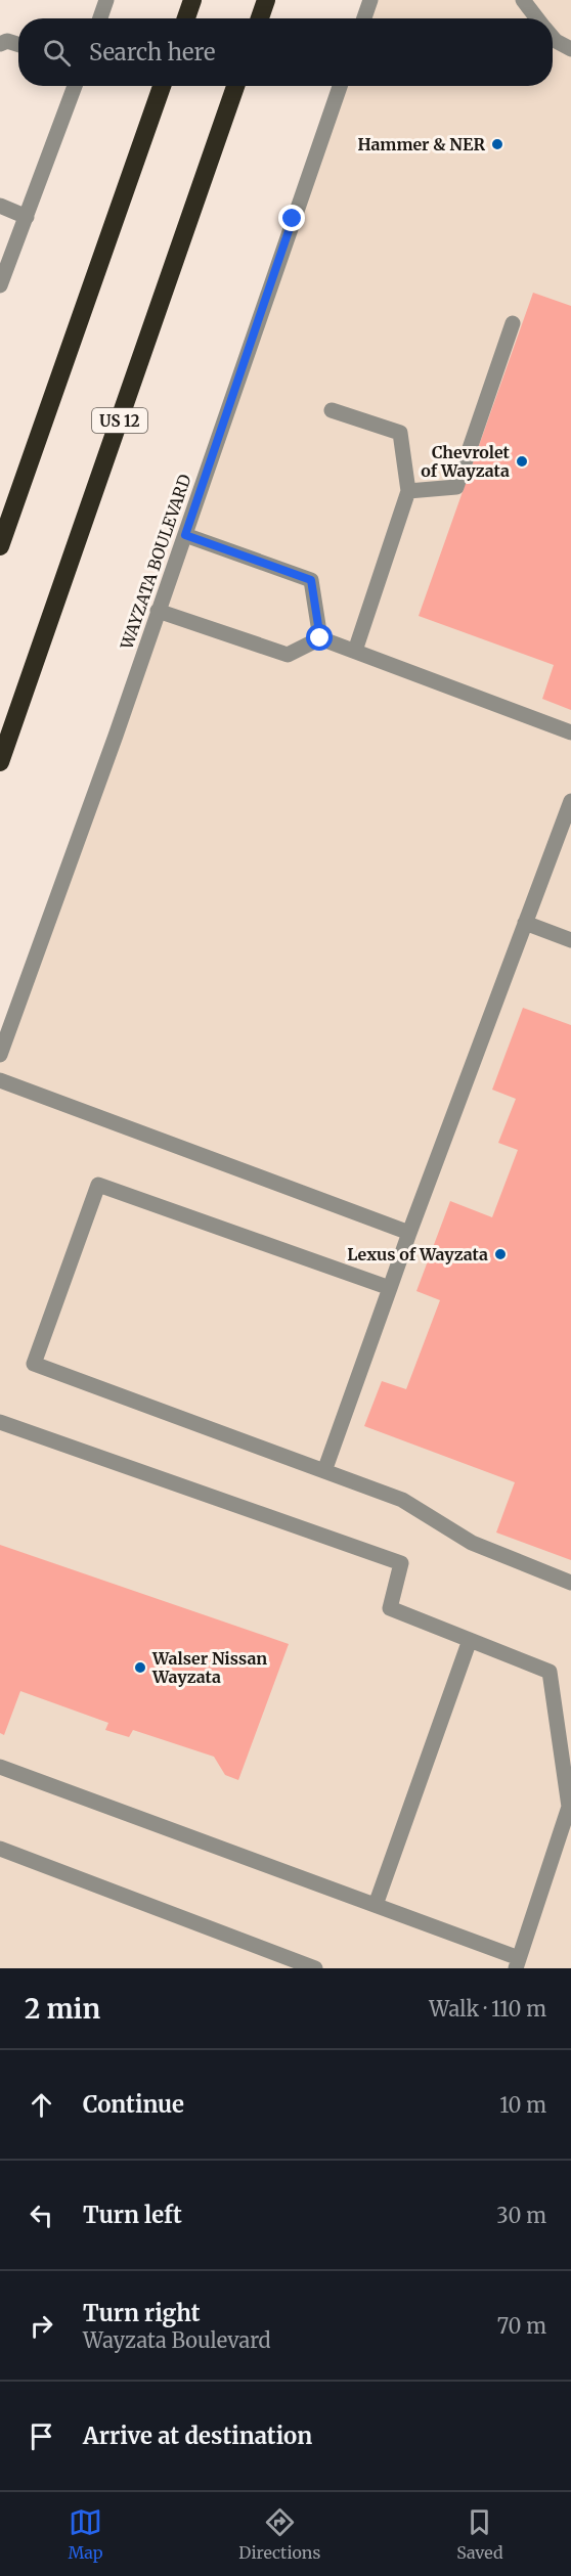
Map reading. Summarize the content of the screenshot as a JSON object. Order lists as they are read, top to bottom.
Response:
{
  "streets": {
    "highway": ["US 12"],
    "street": ["WAYZATA BOULEVARD"]
  },
  "places": [
    "Hammer & NER",
    "Chevrolet of Wayzata",
    "Lexus of Wayzata",
    "Walser Nissan Wayzata"
  ],
  "page": {
    "search": "Search here",
    "heading": ["2 min", "Walk · 110 m"],
    "list": [
      ["Continue", "10 m"],
      ["Turn left", "30 m"],
      ["Turn right", "Wayzata Boulevard", "70 m"],
      "Arrive at destination"
    ],
    "nav": ["Map", "Directions", "Saved"]
  }
}
